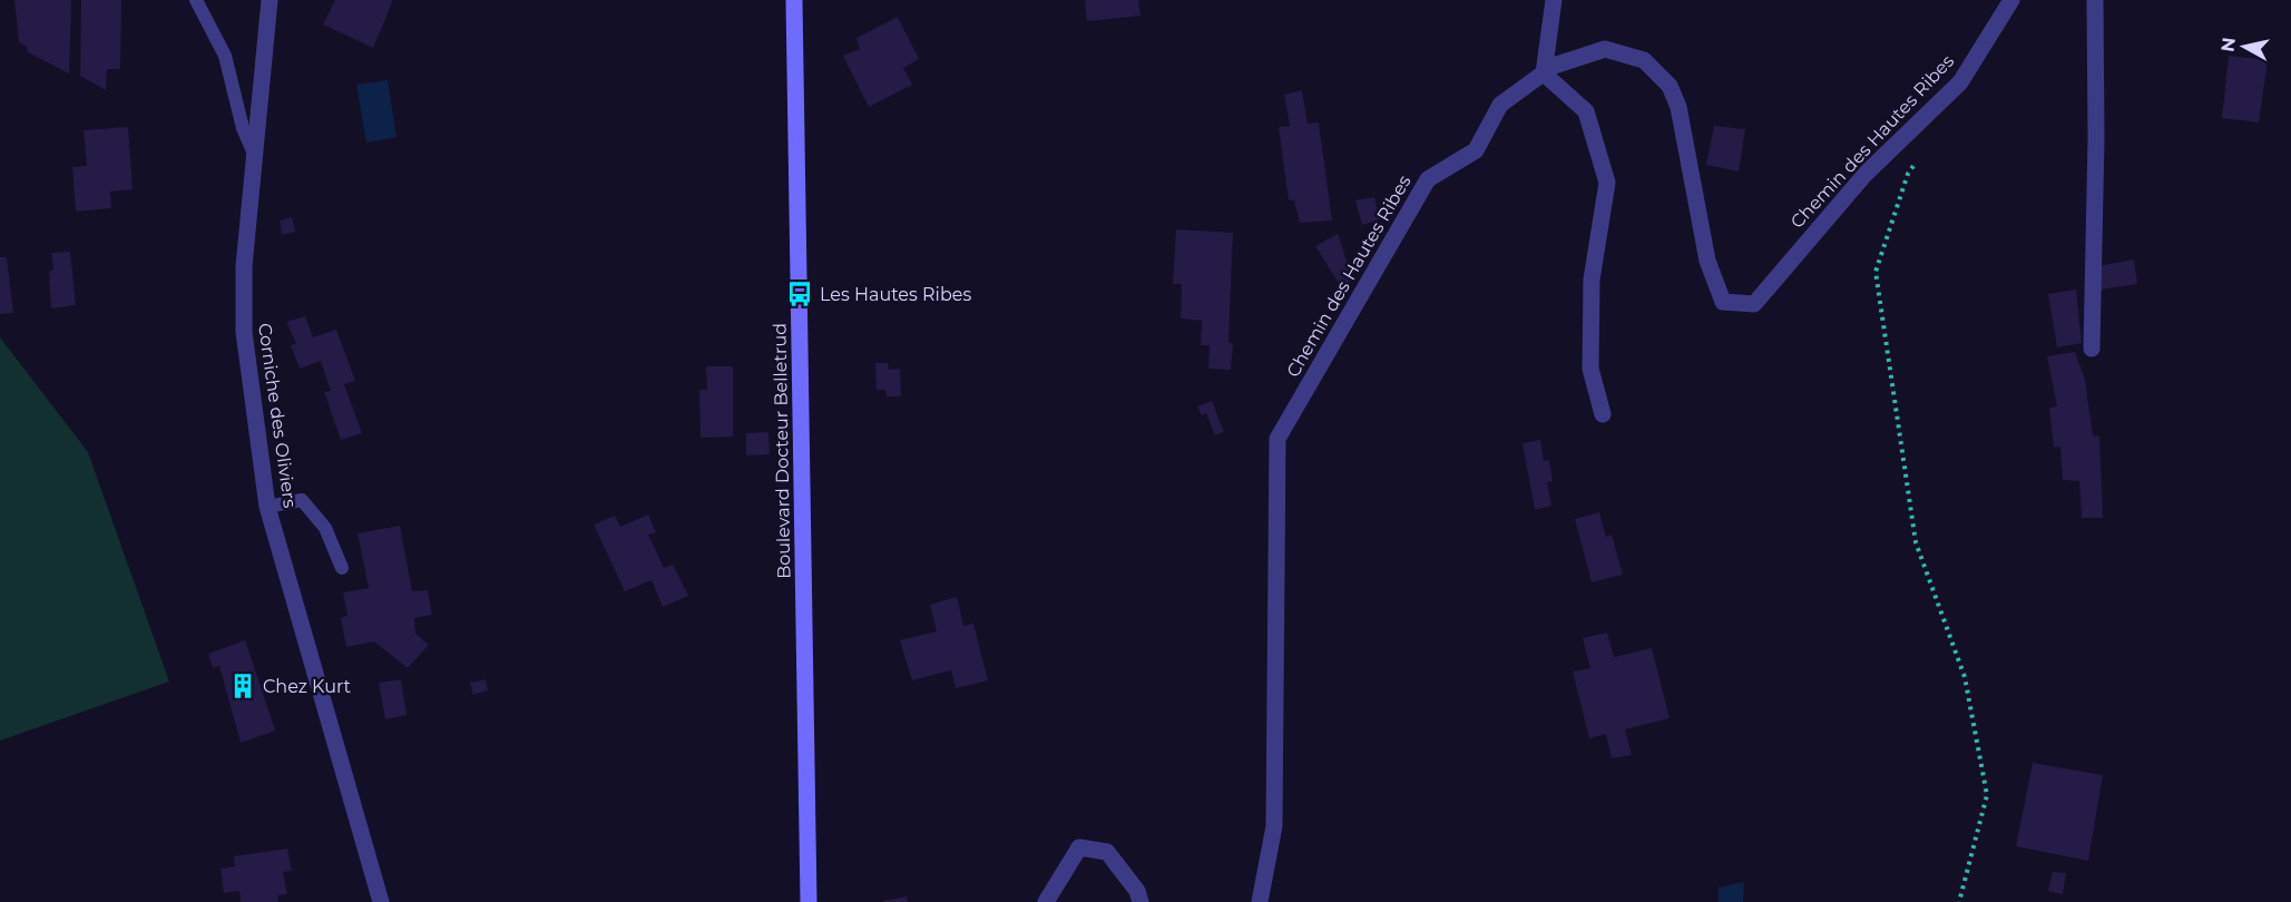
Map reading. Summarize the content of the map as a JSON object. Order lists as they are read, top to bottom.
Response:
{
  "streets": {
    "main road": ["Boulevard Docteur Belletrud"],
    "street": ["Chemin des Hautes Ribes", "Corniche des Oliviers"]
  },
  "places": {
    "bus stop": ["Les Hautes Ribes"],
    "building": ["Chez Kurt"]
  },
  "north": "left"
}
